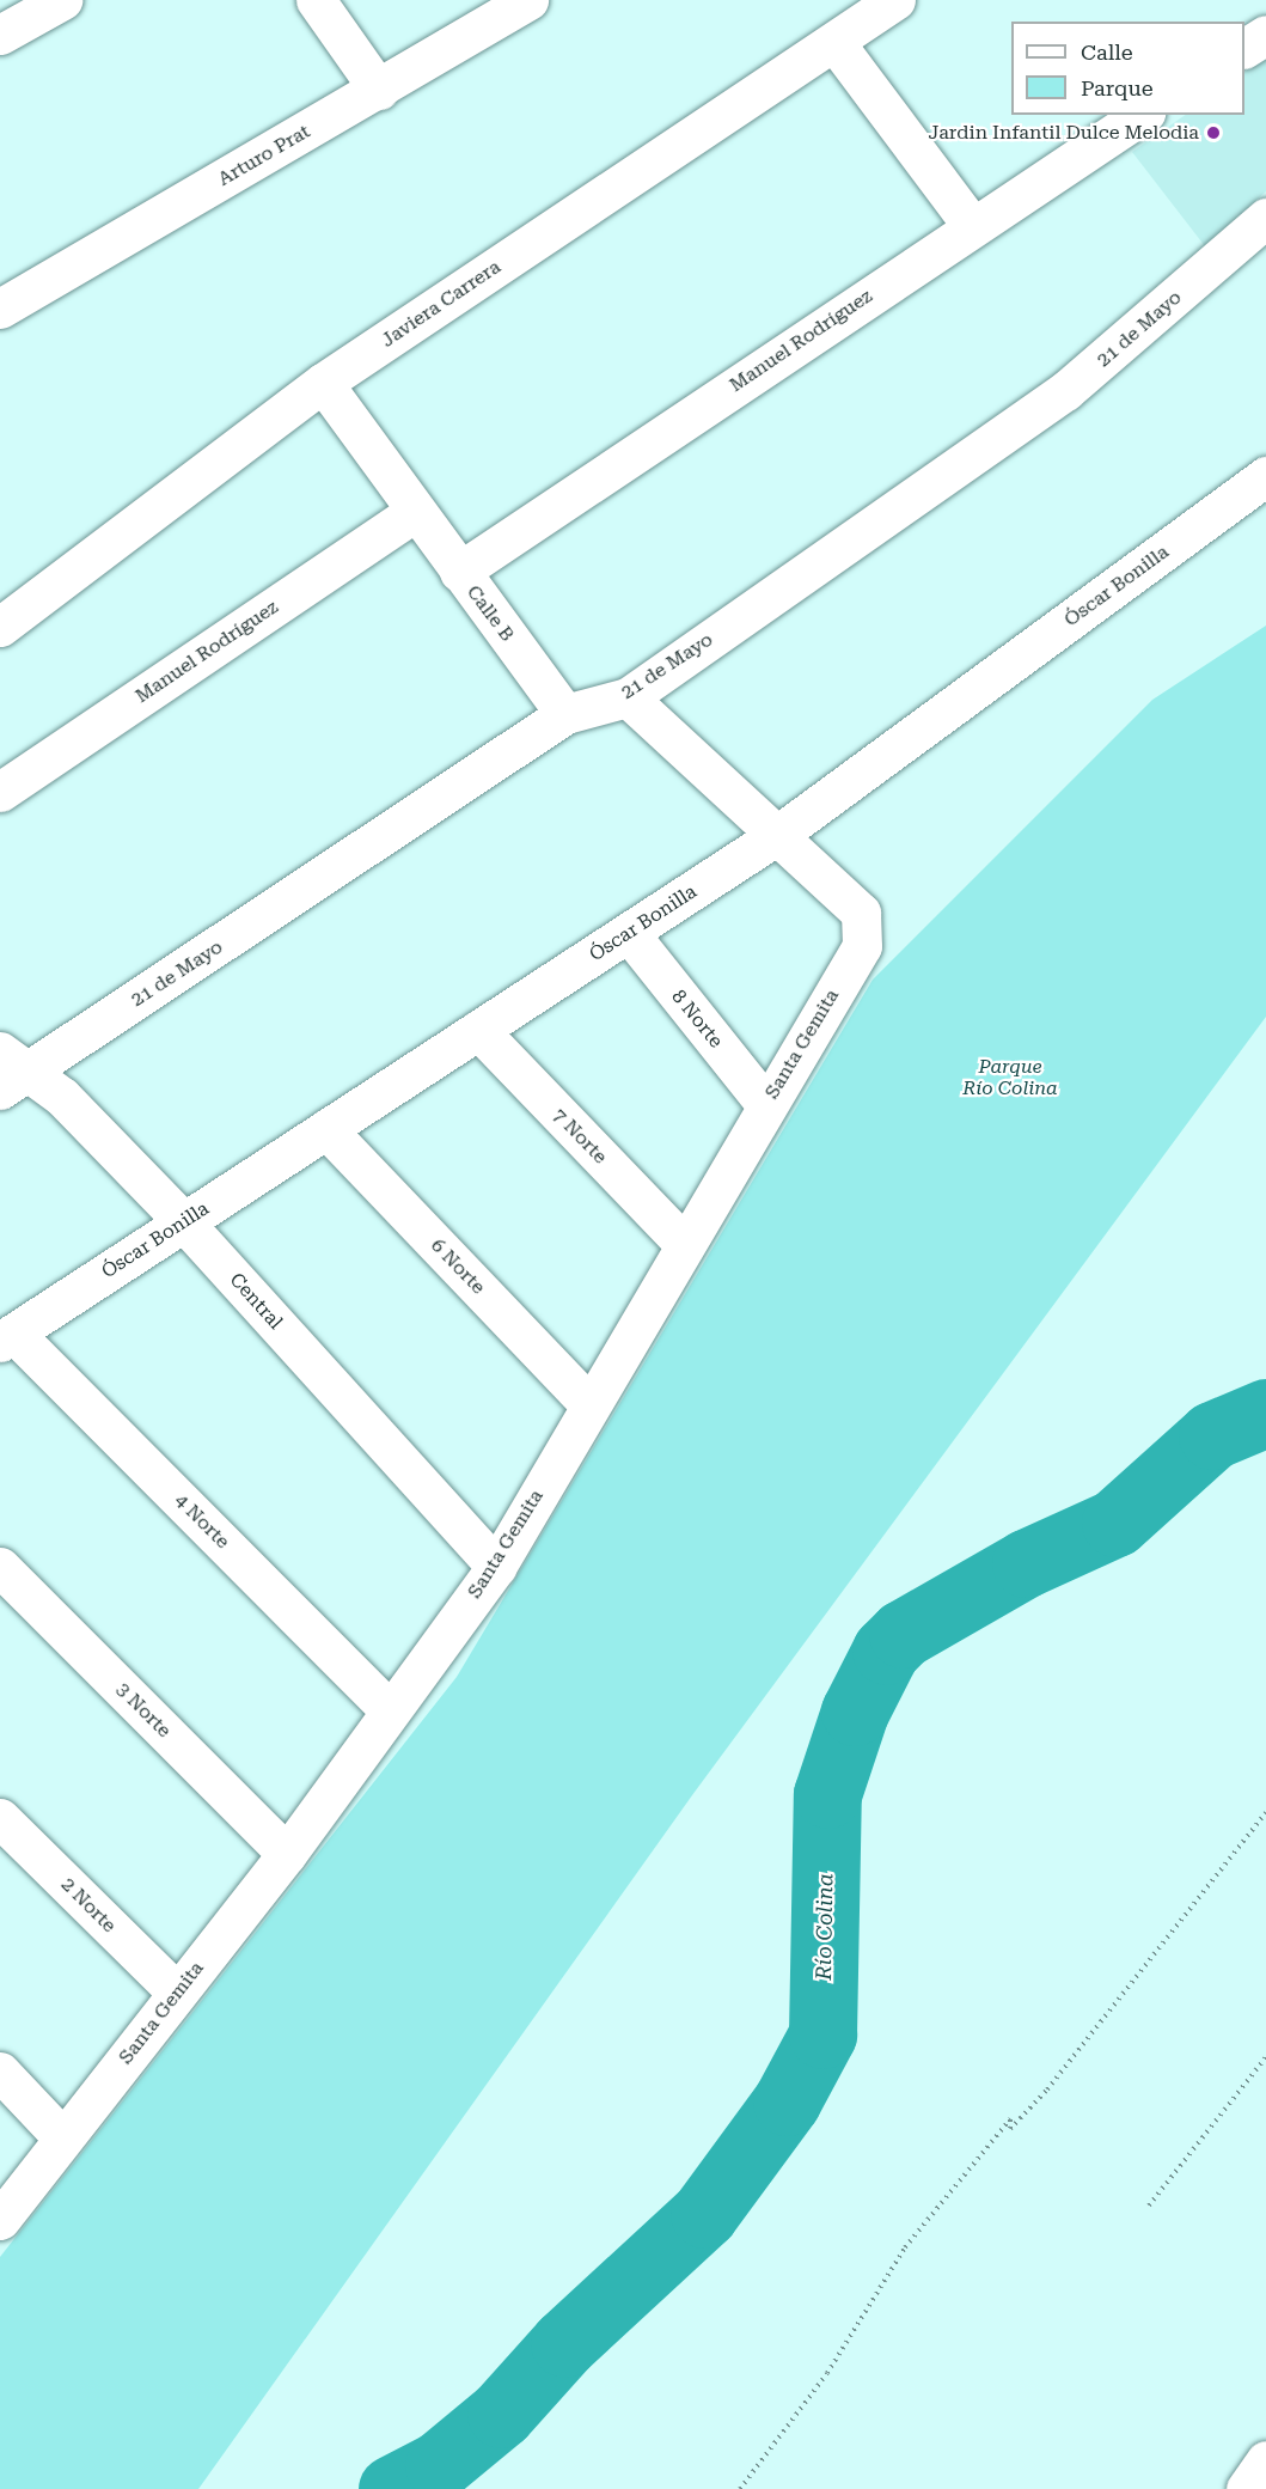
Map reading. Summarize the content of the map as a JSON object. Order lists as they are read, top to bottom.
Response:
{
  "streets": {
    "main road": [
      "Arturo Prat",
      "Javiera Carrera",
      "21 de Mayo",
      "Manuel Rodríguez",
      "Óscar Bonilla",
      "Calle B",
      "8 Norte",
      "Santa Gemita",
      "7 Norte",
      "6 Norte",
      "Central",
      "4 Norte",
      "3 Norte",
      "2 Norte"
    ]
  },
  "crossings": [
    ["Javiera Carrera", "Calle B"],
    ["21 de Mayo", "Calle B"],
    ["21 de Mayo", "Santa Gemita"],
    ["21 de Mayo", "Central"],
    ["Manuel Rodríguez", "Calle B"],
    ["Óscar Bonilla", "8 Norte"],
    ["Óscar Bonilla", "Santa Gemita"],
    ["Óscar Bonilla", "7 Norte"],
    ["Óscar Bonilla", "6 Norte"],
    ["Óscar Bonilla", "Central"],
    ["Óscar Bonilla", "4 Norte"],
    ["8 Norte", "Santa Gemita"],
    ["Santa Gemita", "7 Norte"],
    ["Santa Gemita", "6 Norte"],
    ["Santa Gemita", "Central"],
    ["Santa Gemita", "4 Norte"],
    ["Santa Gemita", "3 Norte"],
    ["Santa Gemita", "2 Norte"]
  ],
  "water": ["Río Colina"],
  "parks": ["Parque Río Colina"],
  "places": ["Jardin Infantil Dulce Melodia"],
  "legend": ["Calle", "Parque"]
}
